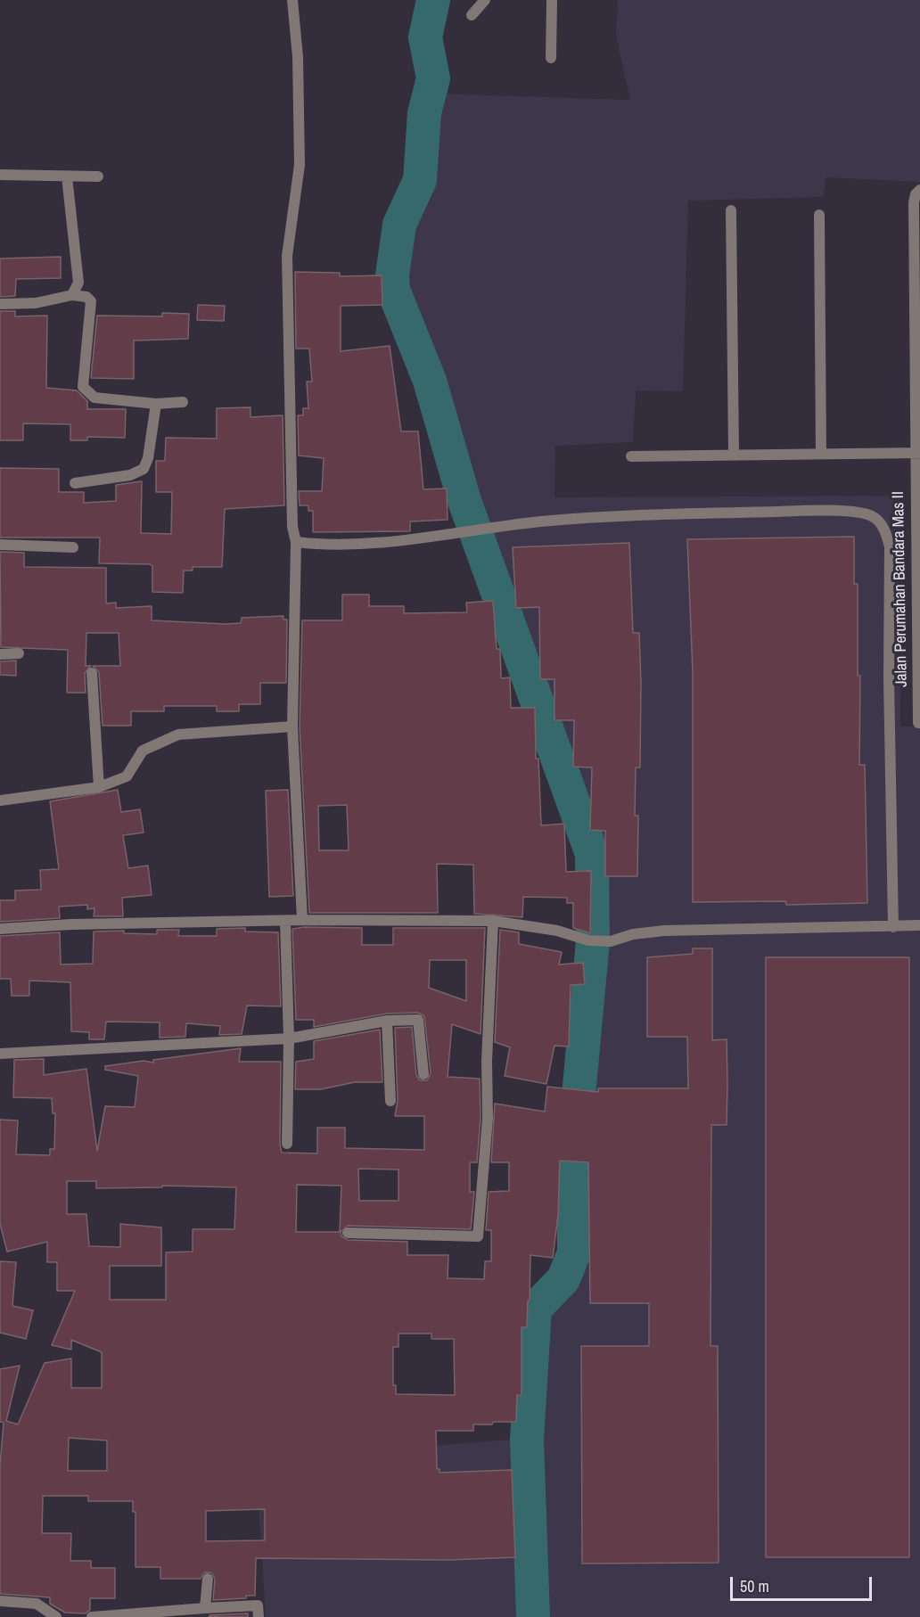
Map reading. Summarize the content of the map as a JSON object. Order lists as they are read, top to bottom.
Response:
{
  "streets": {
    "street": ["Jalan Perumahan Bandara Mas II"]
  },
  "scale_bar": "50 m"
}
